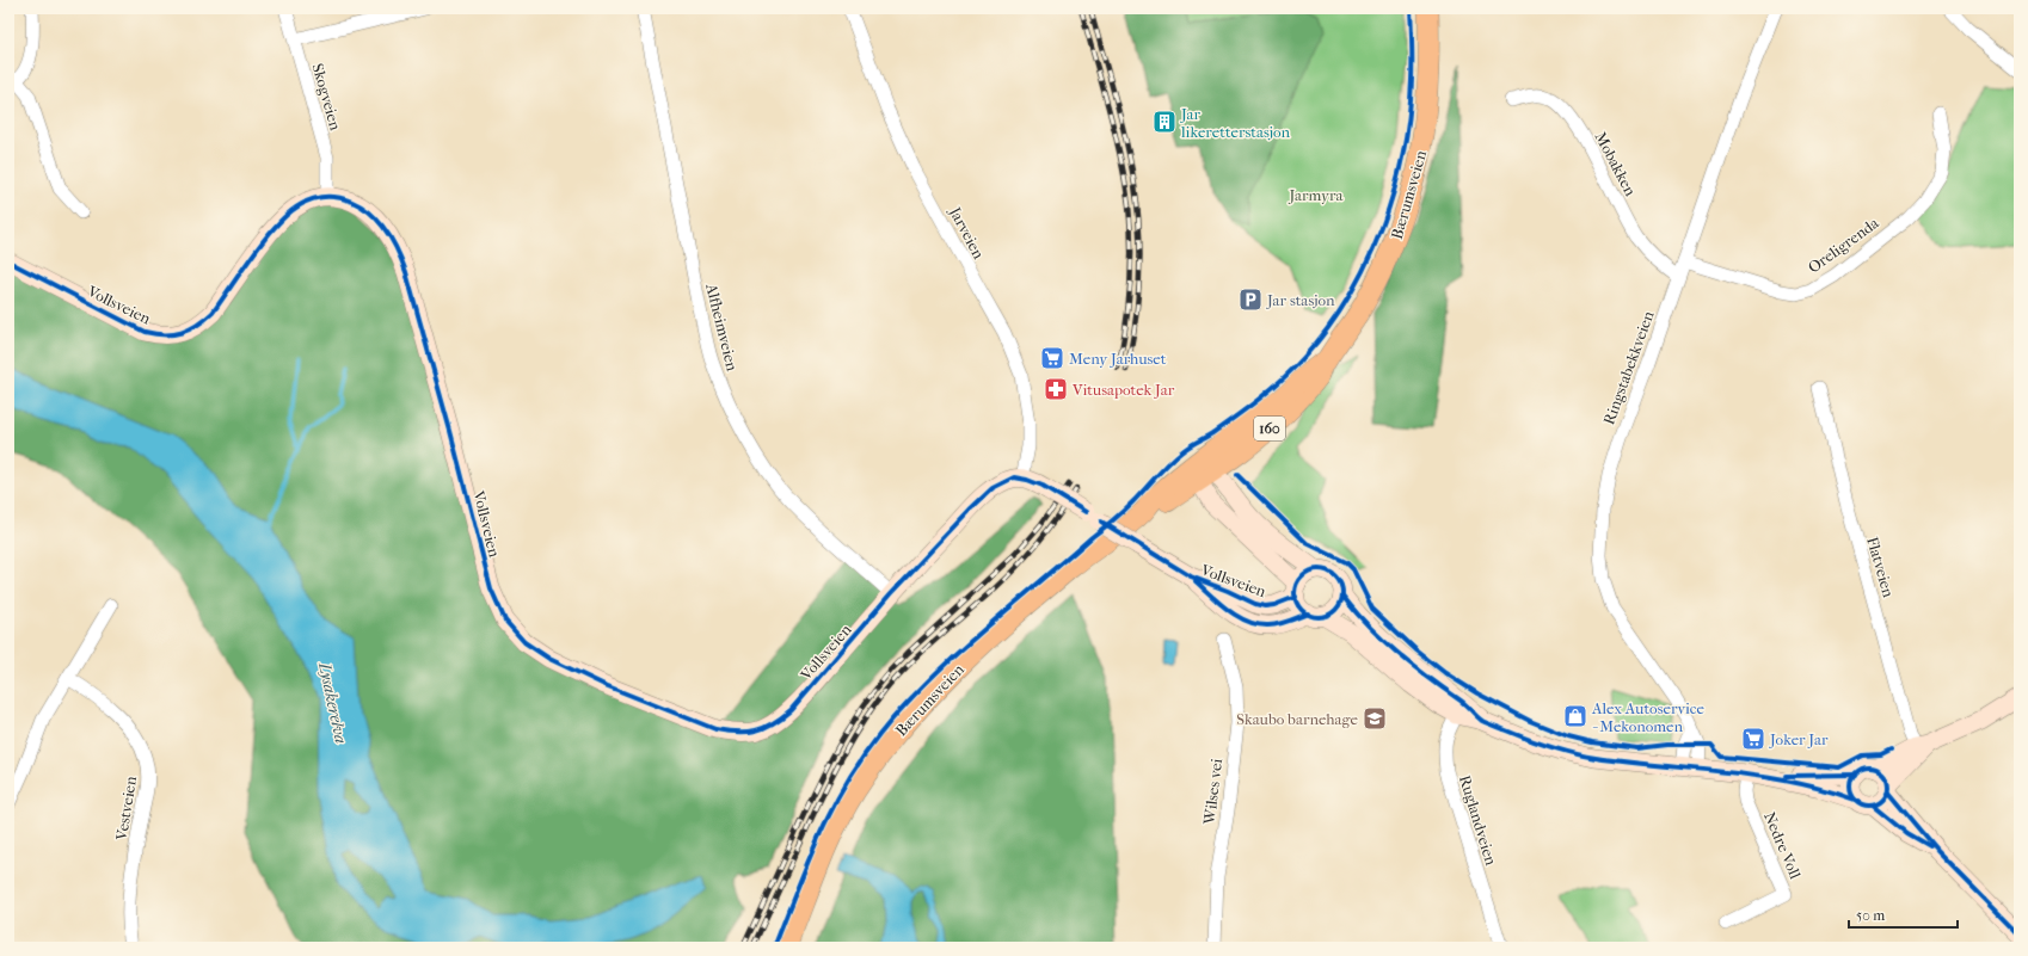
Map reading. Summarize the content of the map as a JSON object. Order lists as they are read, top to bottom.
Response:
{
  "streets": {
    "main road": ["Bærumsveien", "Vollsveien", "160"],
    "street": [
      "Skogveien",
      "Mobakken",
      "Jarveien",
      "Oreligrenda",
      "Alfheimveien",
      "Ringstabekkveien",
      "Flatveien",
      "Wilses vei",
      "Vestveien",
      "Ruglandveien",
      "Nedre Voll"
    ]
  },
  "crossings": [
    ["Skogveien", "Vollsveien"],
    ["Mobakken", "Ringstabekkveien"],
    ["Bærumsveien", "Vollsveien"],
    ["Jarveien", "Vollsveien"],
    ["Oreligrenda", "Ringstabekkveien"],
    ["Vollsveien", "Alfheimveien"]
  ],
  "water": ["Lysakerelva"],
  "parks": ["Jarmyra"],
  "places": {
    "building": ["Jar likeretterstasjon"],
    "parking": ["Jar stasjon"],
    "supermarket": ["Meny Jarhuset", "Joker Jar"],
    "pharmacy": ["Vitusapotek Jar"],
    "shop": ["Alex Autoservice - Mekonomen"],
    "school or university": ["Skaubo barnehage"]
  },
  "scale_bar": "50 m"
}
